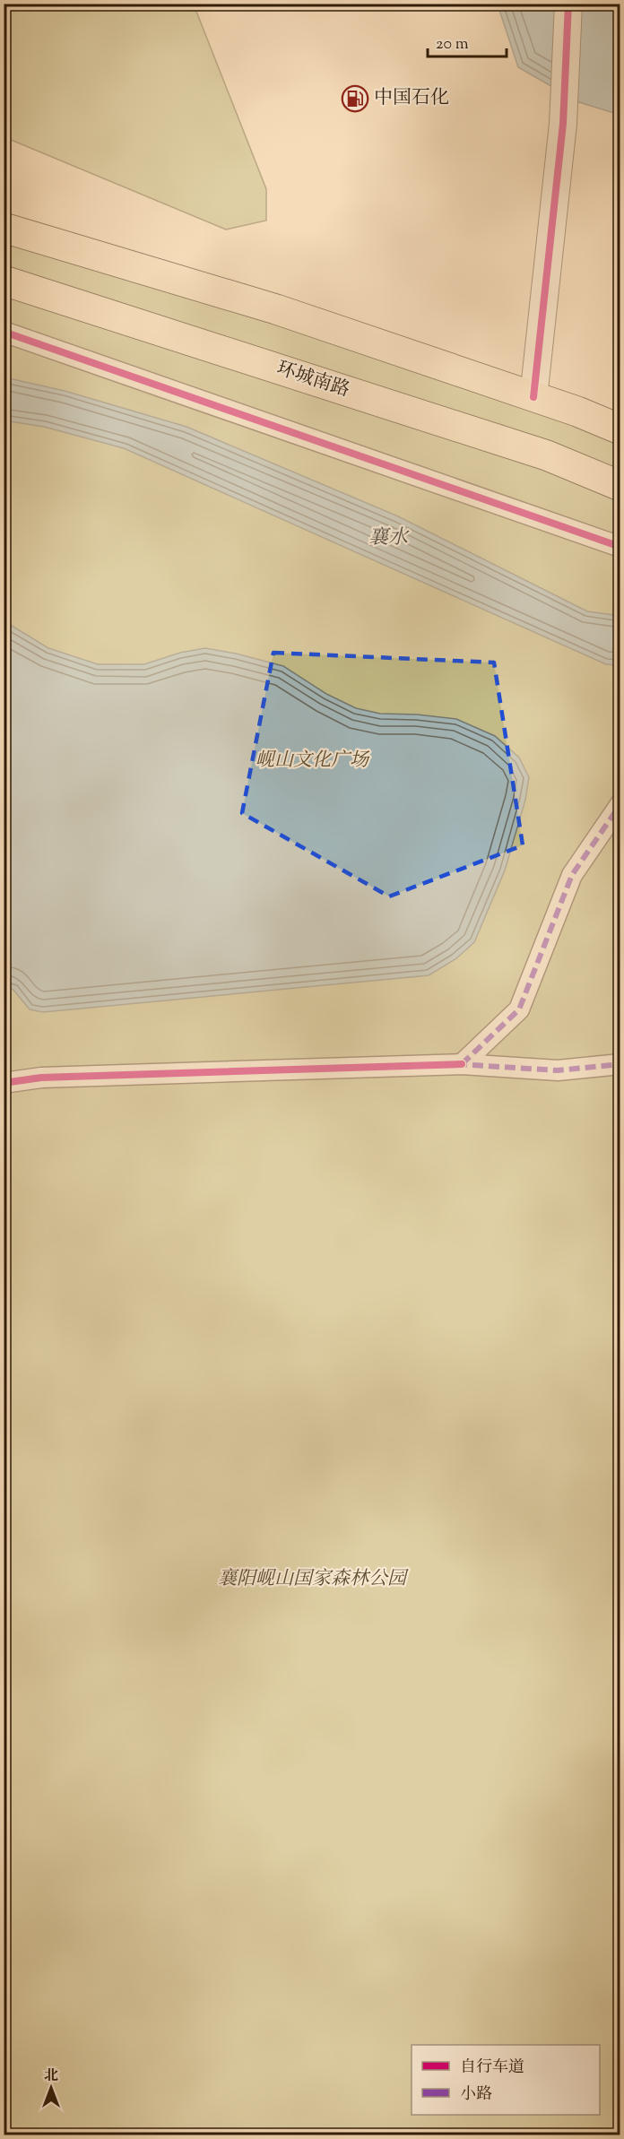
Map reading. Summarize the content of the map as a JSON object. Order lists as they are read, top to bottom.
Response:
{
  "streets": {
    "highway": ["环城南路"]
  },
  "water": ["襄水"],
  "parks": ["岘山文化广场", "襄阳岘山国家森林公园"],
  "places": {
    "fuel station": ["中国石化"]
  },
  "legend": ["自行车道", "小路"],
  "scale_bar": "20 m",
  "north": "top"
}
